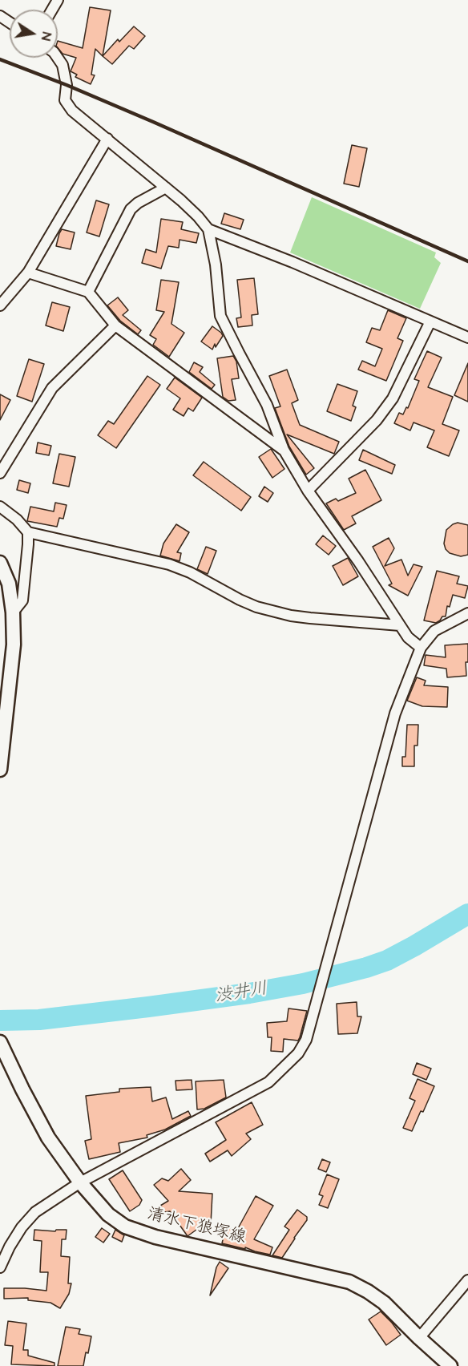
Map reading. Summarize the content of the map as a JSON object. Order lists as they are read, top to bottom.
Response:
{
  "streets": {
    "main road": ["清水下狼塚線"]
  },
  "water": ["渋井川"],
  "north": "right"
}
